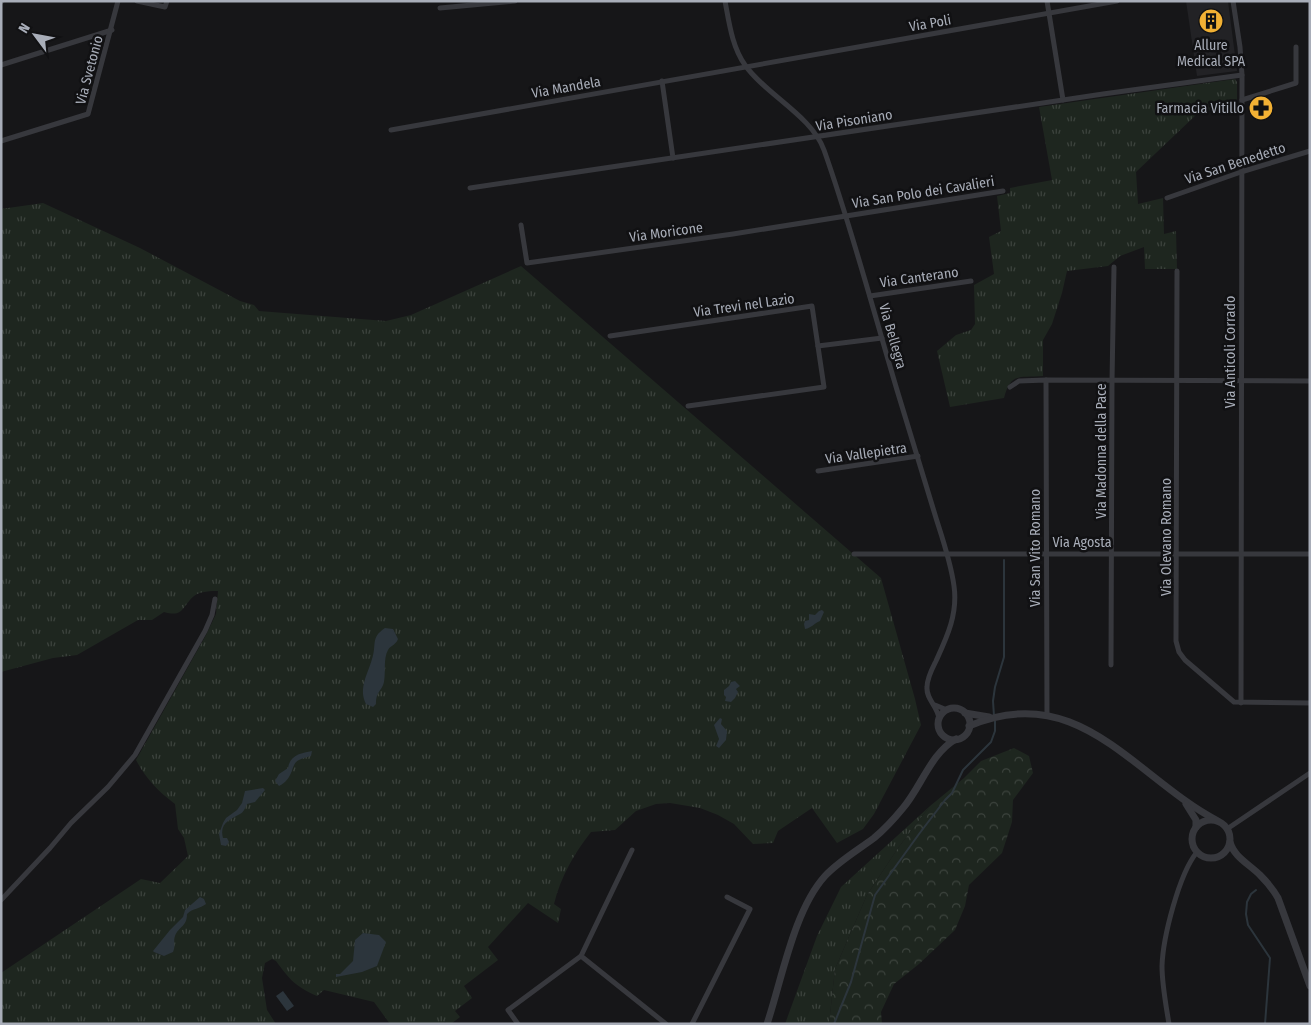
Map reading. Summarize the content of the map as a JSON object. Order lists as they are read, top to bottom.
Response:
{
  "streets": {
    "street": [
      "Via Poli",
      "Via Svetonio",
      "Via Mandela",
      "Via Pisoniano",
      "Via San Benedetto",
      "Via San Polo dei Cavalieri",
      "Via Moricone",
      "Via Canterano",
      "Via Trevi nel Lazio",
      "Via Bellegra",
      "Via Anticoli Corrado",
      "Via Madonna della Pace",
      "Via Vallepietra",
      "Via Olevano Romano",
      "Via Agosta",
      "Via San Vito Romano"
    ]
  },
  "crossings": [
    ["Via Poli", "Via Mandela"],
    ["Via Poli", "Via Bellegra"],
    ["Via Mandela", "Via Bellegra"],
    ["Via Pisoniano", "Via Bellegra"],
    ["Via Pisoniano", "Via Anticoli Corrado"],
    ["Via San Benedetto", "Via Anticoli Corrado"],
    ["Via San Polo dei Cavalieri", "Via Moricone"],
    ["Via San Polo dei Cavalieri", "Via Bellegra"],
    ["Via Moricone", "Via Bellegra"],
    ["Via Canterano", "Via Bellegra"],
    ["Via Bellegra", "Via Vallepietra"],
    ["Via Bellegra", "Via Agosta"],
    ["Via Anticoli Corrado", "Via Olevano Romano"],
    ["Via Anticoli Corrado", "Via Agosta"],
    ["Via Madonna della Pace", "Via Agosta"],
    ["Via Olevano Romano", "Via Agosta"],
    ["Via Agosta", "Via San Vito Romano"]
  ],
  "places": {
    "building": ["Allure Medical SPA"],
    "pharmacy": ["Farmacia Vitillo"]
  },
  "north": "top left"
}
